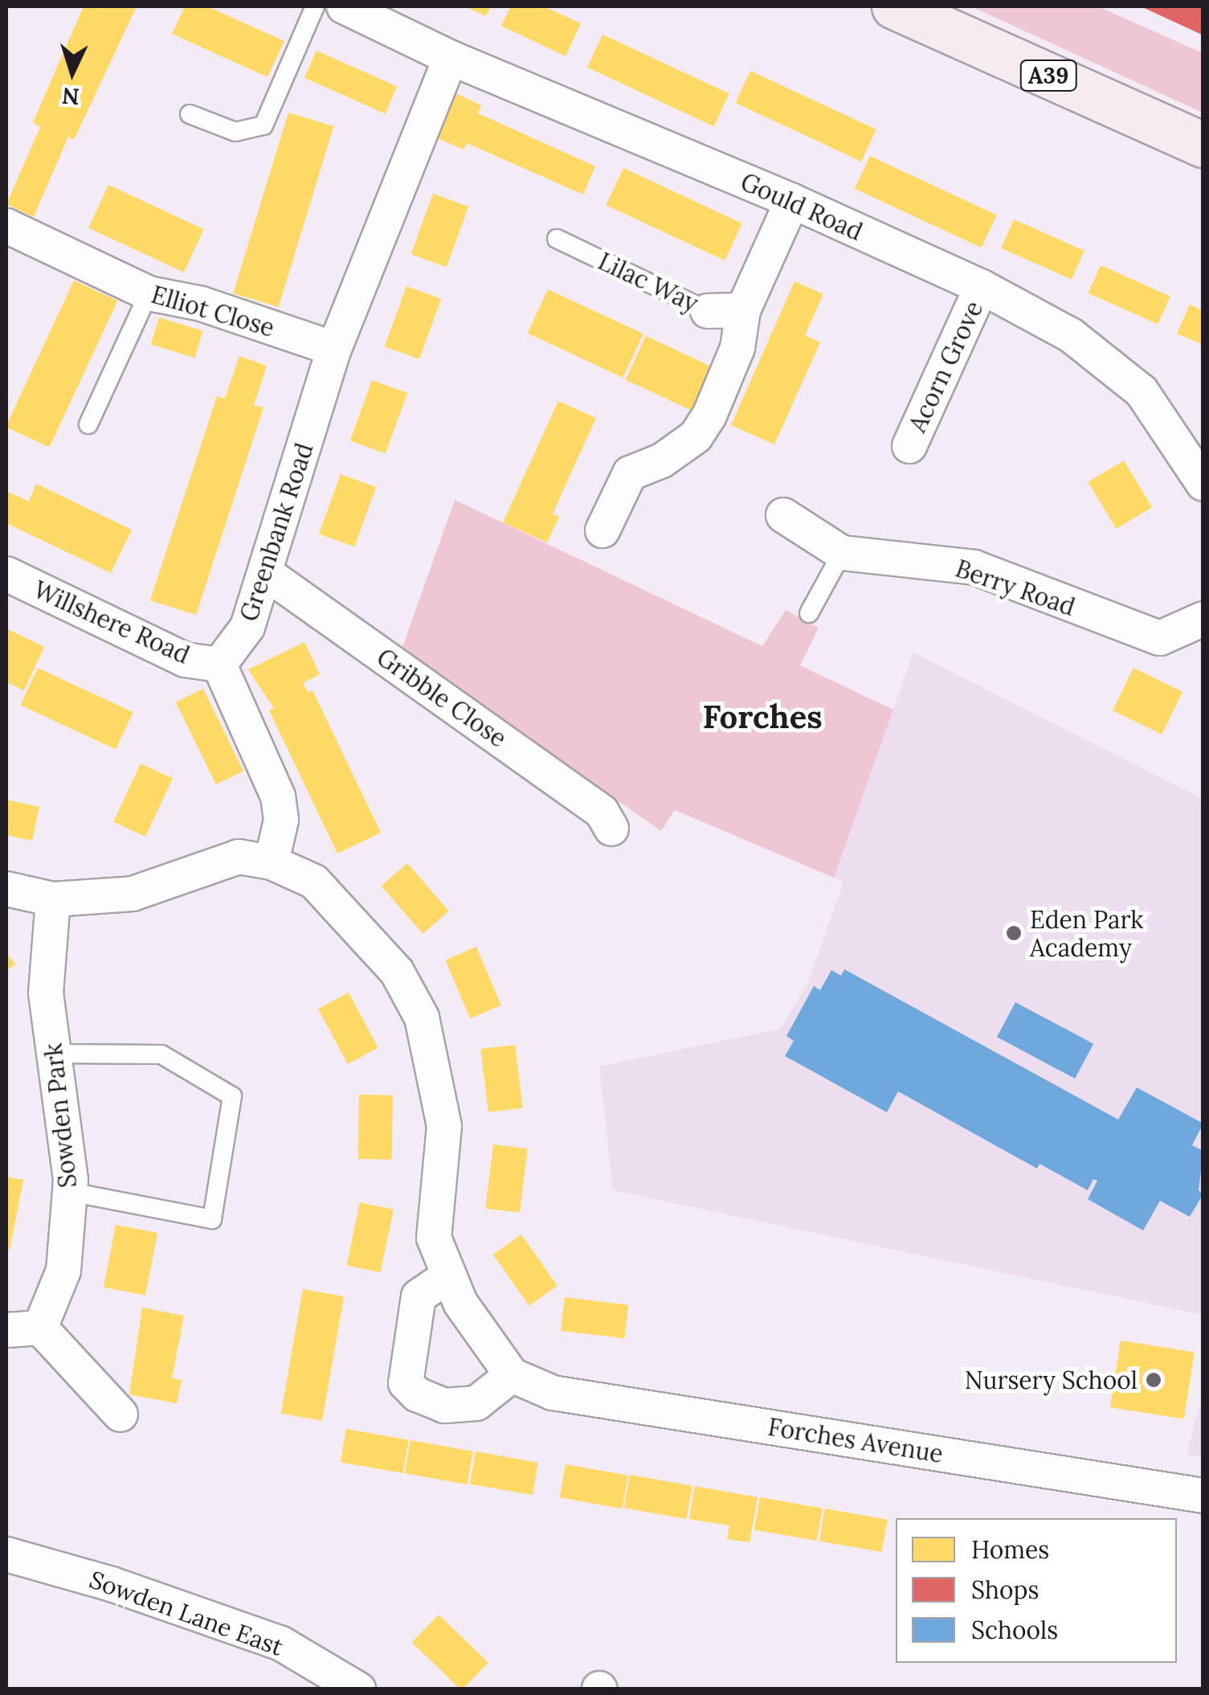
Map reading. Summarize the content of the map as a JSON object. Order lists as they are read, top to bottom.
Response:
{
  "streets": {
    "main road": ["A39"],
    "street": [
      "Gould Road",
      "Lilac Way",
      "Elliot Close",
      "Acorn Grove",
      "Greenbank Road",
      "Berry Road",
      "Willshere Road",
      "Gribble Close",
      "Sowden Park",
      "Forches Avenue",
      "Sowden Lane East"
    ]
  },
  "crossings": [
    ["Gould Road", "Acorn Grove"],
    ["Gould Road", "Greenbank Road"],
    ["Elliot Close", "Greenbank Road"],
    ["Greenbank Road", "Willshere Road"],
    ["Greenbank Road", "Gribble Close"]
  ],
  "districts": ["Forches"],
  "places": ["Eden Park Academy", "Nursery School"],
  "legend": ["Homes", "Shops", "Schools"],
  "north": "bottom"
}
